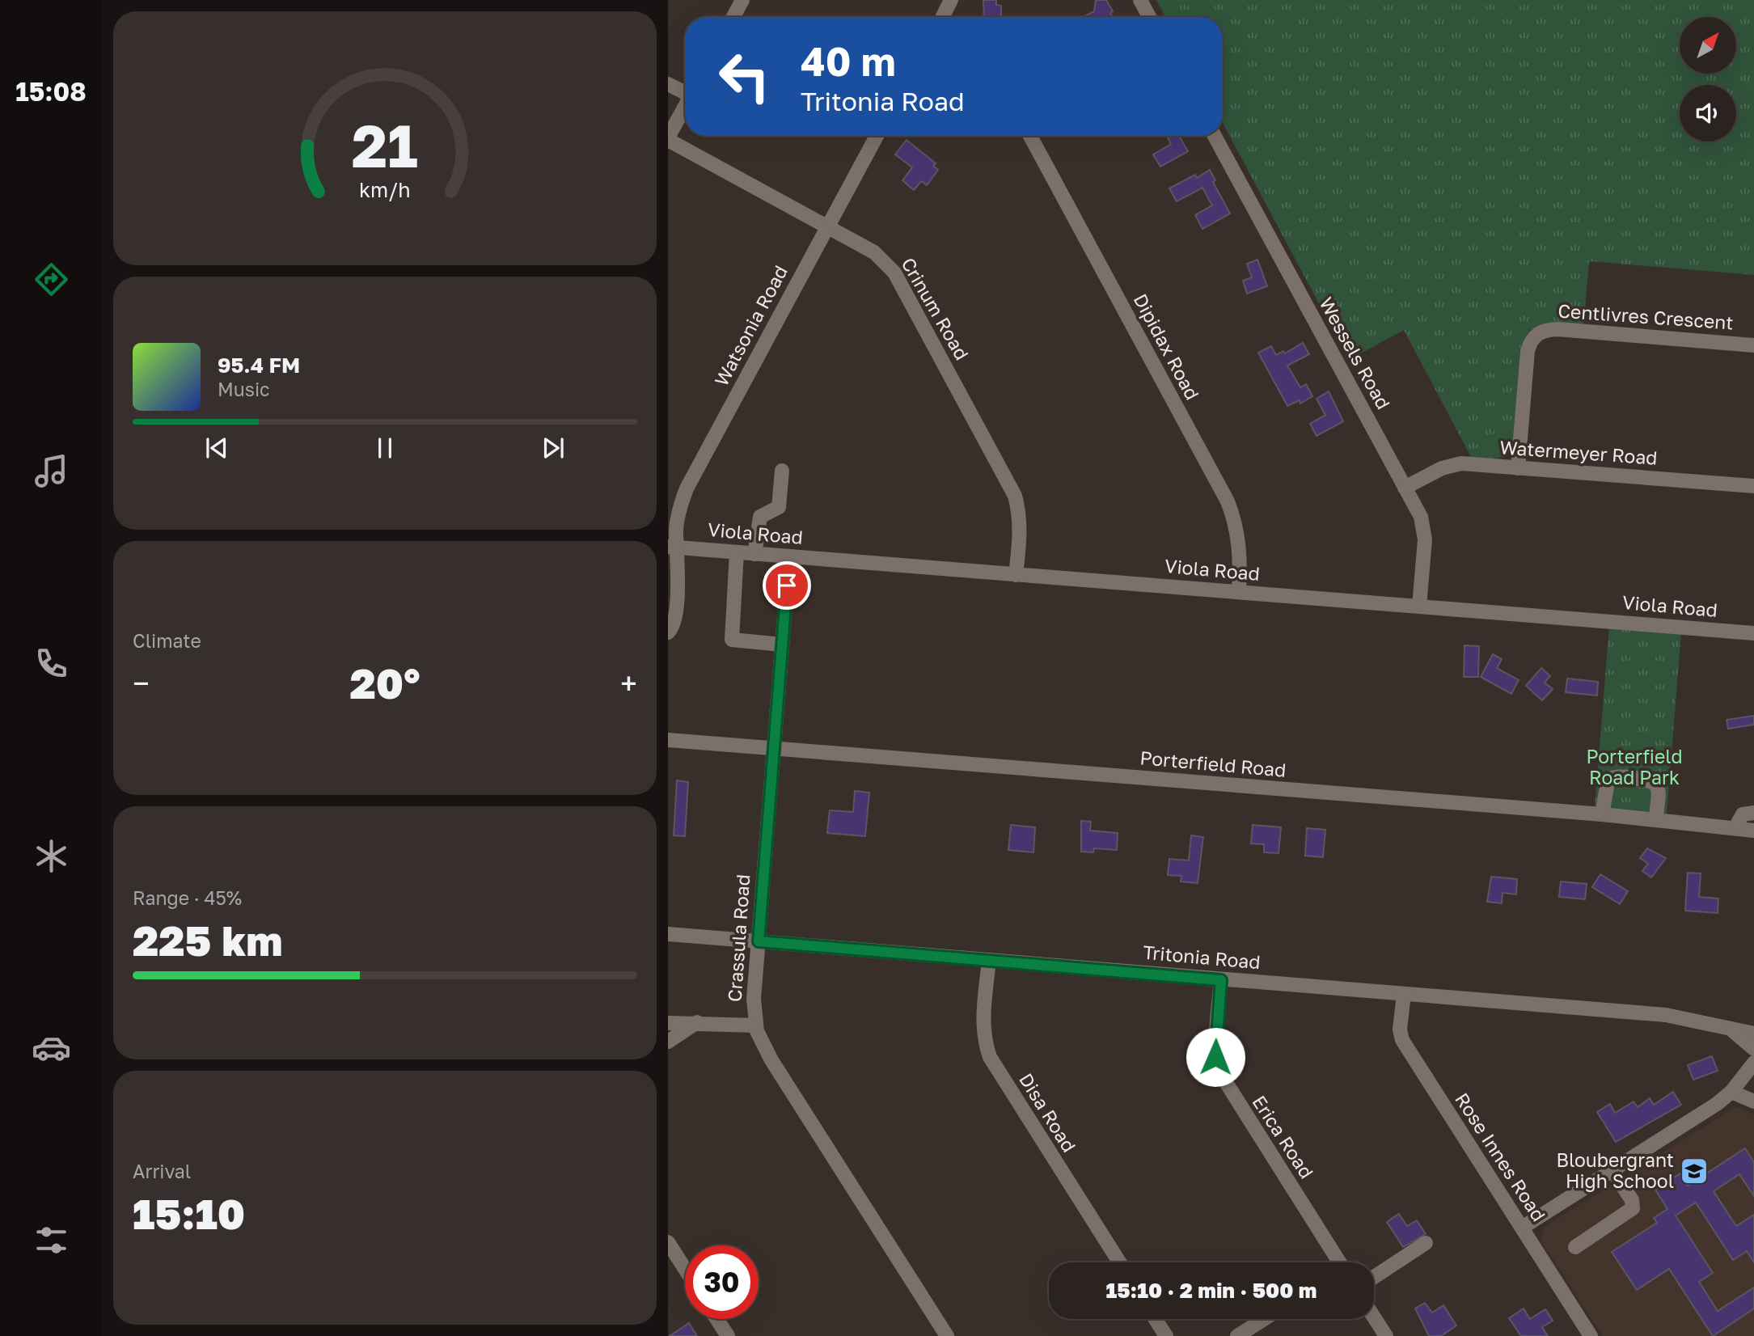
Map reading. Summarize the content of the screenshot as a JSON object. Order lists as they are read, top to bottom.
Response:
{
  "streets": {
    "street": [
      "Crinum Road",
      "Centlivres Crescent",
      "Watsonia Road",
      "Dipidax Road",
      "Wessels Road",
      "Watermeyer Road",
      "Viola Road",
      "Porterfield Road",
      "Crassula Road",
      "Tritonia Road",
      "Disa Road",
      "Erica Road",
      "Rose Innes Road"
    ]
  },
  "crossings": [
    ["Crinum Road", "Watsonia Road"],
    ["Crinum Road", "Viola Road"],
    ["Centlivres Crescent", "Watermeyer Road"],
    ["Watsonia Road", "Viola Road"],
    ["Dipidax Road", "Viola Road"],
    ["Wessels Road", "Watermeyer Road"],
    ["Wessels Road", "Viola Road"],
    ["Viola Road", "Crassula Road"],
    ["Porterfield Road", "Crassula Road"],
    ["Crassula Road", "Tritonia Road"],
    ["Tritonia Road", "Disa Road"],
    ["Tritonia Road", "Erica Road"],
    ["Tritonia Road", "Rose Innes Road"]
  ],
  "parks": ["Porterfield Road Park"],
  "places": {
    "school or university": ["Bloubergrant High School"]
  },
  "north": "top right",
  "page": {
    "tabs": "15:08",
    "turn": ["40 m", "Tritonia Road"],
    "song": ["95.4 FM", "Music"],
    "tile": [
      "Climate",
      ["Range · 45%", "225 km"],
      ["Arrival", "15:10"]
    ],
    "heat": ["−", "20°", "+"],
    "limit": "30",
    "trip": "15:10 · 2 min · 500 m",
    "gauge": ["21", "km/h"]
  }
}
